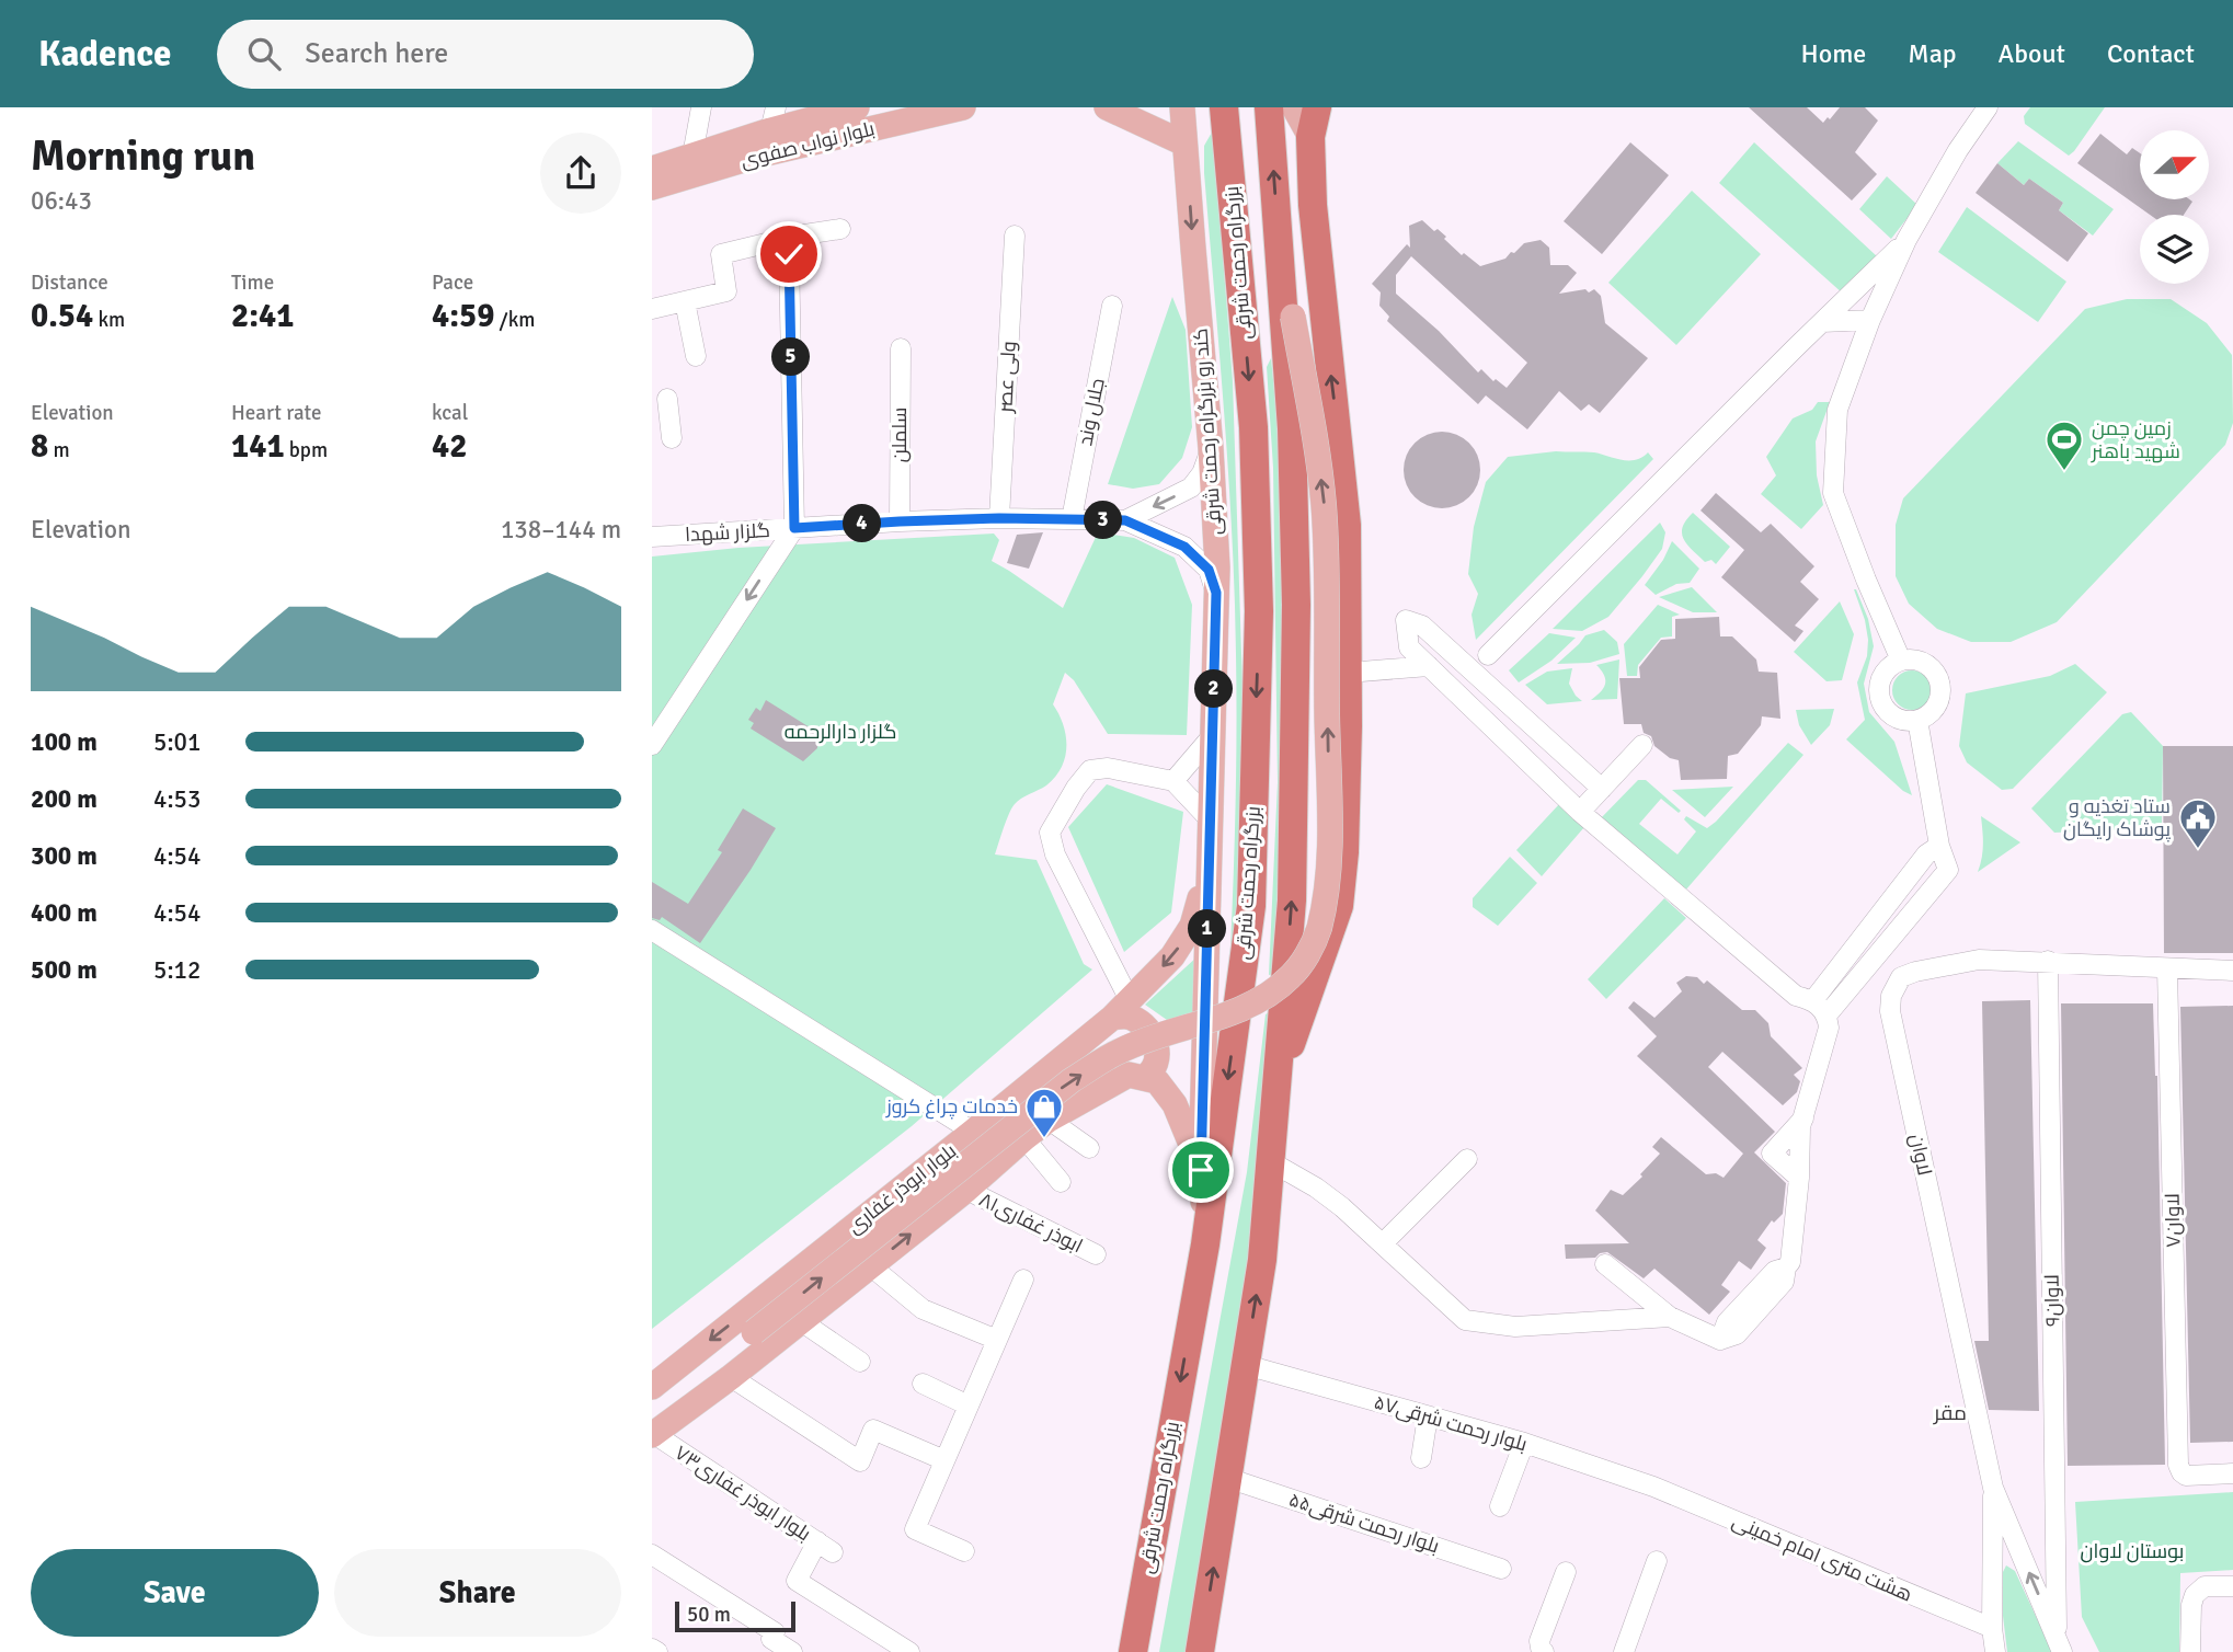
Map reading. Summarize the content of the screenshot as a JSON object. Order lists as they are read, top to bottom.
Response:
{
  "streets": {
    "highway": ["بزرگراه رحمت شرقی"],
    "main road": ["بلوار نواب صفوی", "کند رو بزرگراه رحمت شرقی", "بلوار ابوذر غفاری"],
    "street": [
      "ولی عصر",
      "جلال وند",
      "سلملن",
      "گلزار شهدا",
      "لاوان",
      "۷لاوان",
      "۸۱ابوذر غفاری",
      "۹لاوان",
      "۵۷بلوار رحمت شرقی",
      "بلوار ابوذر غفاری۷۳",
      "بلوار رحمت شرقی۵۵",
      "هشت متری امام خمینی"
    ]
  },
  "crossings": [
    ["بزرگراه رحمت شرقی", "۵۷بلوار رحمت شرقی"],
    ["بزرگراه رحمت شرقی", "بلوار رحمت شرقی۵۵"],
    ["ولی عصر", "گلزار شهدا"],
    ["جلال وند", "گلزار شهدا"],
    ["کند رو بزرگراه رحمت شرقی", "گلزار شهدا"],
    ["کند رو بزرگراه رحمت شرقی", "بلوار ابوذر غفاری"],
    ["سلملن", "گلزار شهدا"],
    ["لاوان", "۷لاوان"],
    ["لاوان", "۹لاوان"],
    ["بلوار ابوذر غفاری", "۸۱ابوذر غفاری"],
    ["بلوار ابوذر غفاری", "بلوار ابوذر غفاری۷۳"],
    ["۵۷بلوار رحمت شرقی", "هشت متری امام خمینی"]
  ],
  "districts": ["مقر"],
  "parks": ["گلزار دارالرحمه", "بوستان لاوان"],
  "places": {
    "sports": ["زمین چمن شهید باهنر"],
    "public building": ["ستاد تغذیه و پوشاک رایگان"],
    "shop": ["خدمات چراغ کروز"]
  },
  "scale_bar": "50 m",
  "north": "right",
  "page": {
    "header": "Kadence",
    "search": "Search here",
    "nav": [
      "Home",
      "Map",
      "About",
      "Contact"
    ],
    "heading": ["Morning run", "06:43"],
    "stats": [
      ["Distance", "0.54 km"],
      ["Time", "2:41"],
      ["Pace", "4:59 /km"],
      ["Elevation", "8 m"],
      ["Heart rate", "141 bpm"],
      ["kcal", "42"]
    ],
    "pins": [
      "5",
      "3",
      "4",
      "2",
      "1"
    ],
    "chart": ["Elevation", "138–144 m"],
    "list": [
      {
        "name": "100 m",
        "note": "5:01"
      },
      {
        "name": "200 m",
        "note": "4:53"
      },
      {
        "name": "300 m",
        "note": "4:54"
      },
      {
        "name": "400 m",
        "note": "4:54"
      },
      {
        "name": "500 m",
        "note": "5:12"
      }
    ],
    "buttons": ["Save", "Share"],
    "scale": "50 m"
  }
}
